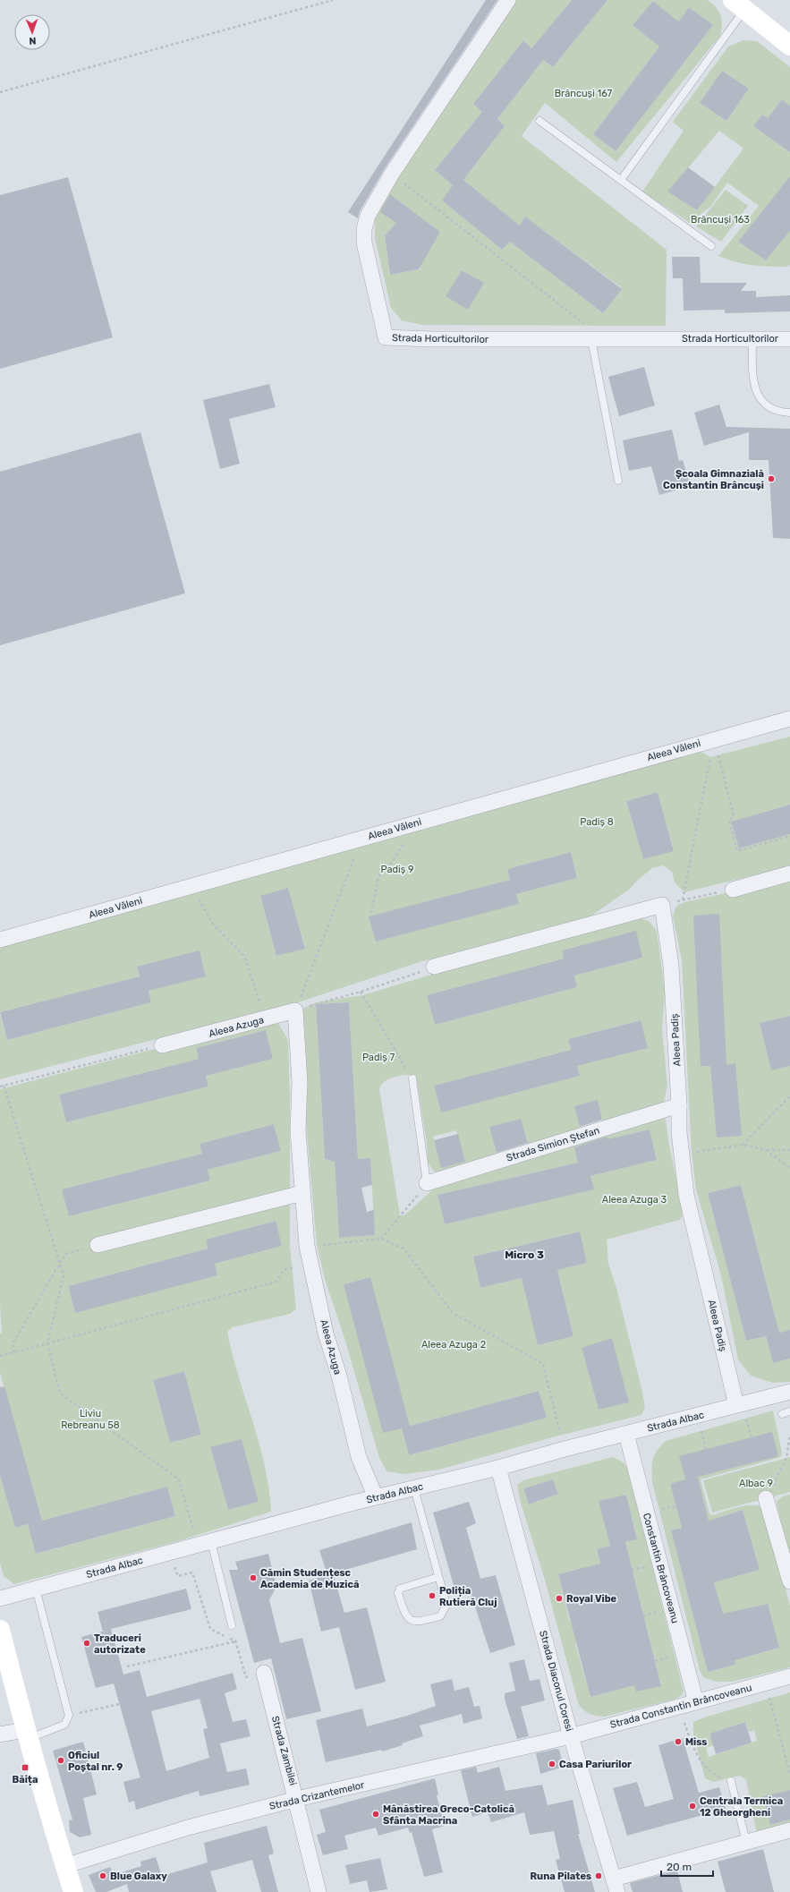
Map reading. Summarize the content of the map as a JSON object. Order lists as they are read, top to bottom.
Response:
{
  "streets": {
    "street": [
      "Strada Horticultorilor",
      "Aleea Văleni",
      "Aleea Azuga",
      "Aleea Padiș",
      "Strada Simion Ștefan",
      "Strada Albac",
      "Constantin Brâncoveanu",
      "Strada Diaconul Coresi",
      "Strada Constantin Brâncoveanu",
      "Strada Zambilei",
      "Strada Crizantemelor"
    ]
  },
  "crossings": [
    ["Aleea Azuga", "Strada Albac"],
    ["Aleea Padiș", "Strada Simion Ștefan"],
    ["Aleea Padiș", "Strada Albac"],
    ["Strada Albac", "Constantin Brâncoveanu"],
    ["Strada Albac", "Strada Diaconul Coresi"],
    ["Constantin Brâncoveanu", "Strada Constantin Brâncoveanu"],
    ["Strada Diaconul Coresi", "Strada Constantin Brâncoveanu"],
    ["Strada Diaconul Coresi", "Strada Crizantemelor"],
    ["Strada Constantin Brâncoveanu", "Strada Crizantemelor"],
    ["Strada Zambilei", "Strada Crizantemelor"]
  ],
  "districts": ["Micro 3"],
  "parks": [
    "Brâncuși 167",
    "Brâncuși 163",
    "Padiș 8",
    "Padiș 9",
    "Padiș 7",
    "Aleea Azuga 3",
    "Aleea Azuga 2",
    "Liviu Rebreanu 58",
    "Albac 9"
  ],
  "places": {
    "other": [
      "Școala Gimnazială Constantin Brâncuși",
      "Cămin Studențesc Academia de Muzică",
      "Poliția Rutieră Cluj",
      "Royal Vibe",
      "Traduceri autorizate",
      "Miss",
      "Oficiul Poștal nr. 9",
      "Casa Pariurilor",
      "Centrala Termica 12 Gheorgheni",
      "Mânăstirea Greco-Catolică Sfânta Macrina",
      "Blue Galaxy",
      "Runa Pilates"
    ],
    "transit": ["Băița"]
  },
  "scale_bar": "20 m",
  "north": "bottom"
}
